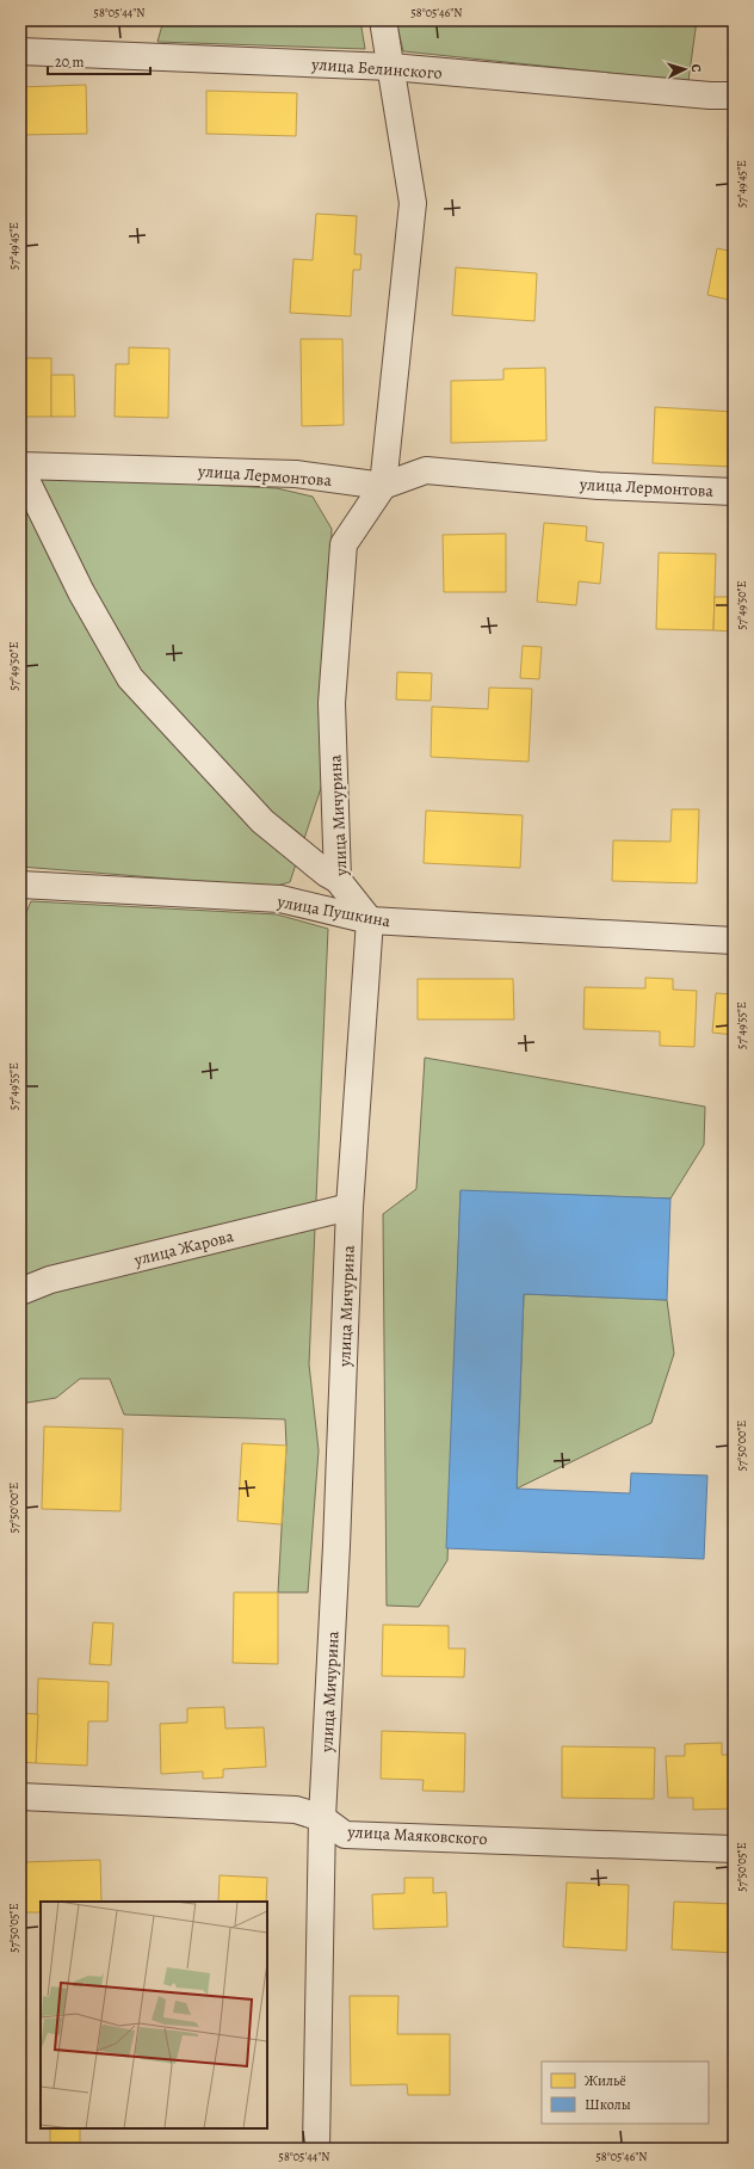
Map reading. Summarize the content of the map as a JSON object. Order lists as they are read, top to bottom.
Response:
{
  "streets": {
    "street": [
      "улица Белинского",
      "улица Лермонтова",
      "улица Мичурина",
      "улица Пушкина",
      "улица Жарова",
      "улица Маяковского"
    ]
  },
  "crossings": [
    ["улица Лермонтова", "улица Мичурина"],
    ["улица Мичурина", "улица Пушкина"],
    ["улица Мичурина", "улица Жарова"],
    ["улица Мичурина", "улица Маяковского"]
  ],
  "legend": ["Жильё", "Школы"],
  "scale_bar": "20 m",
  "north": "right",
  "coordinates": [
    "58°05'44\"N",
    "58°05'46\"N",
    "57°49'45\"E",
    "57°49'50\"E",
    "57°49'55\"E",
    "57°50'00\"E",
    "57°50'05\"E"
  ]
}
